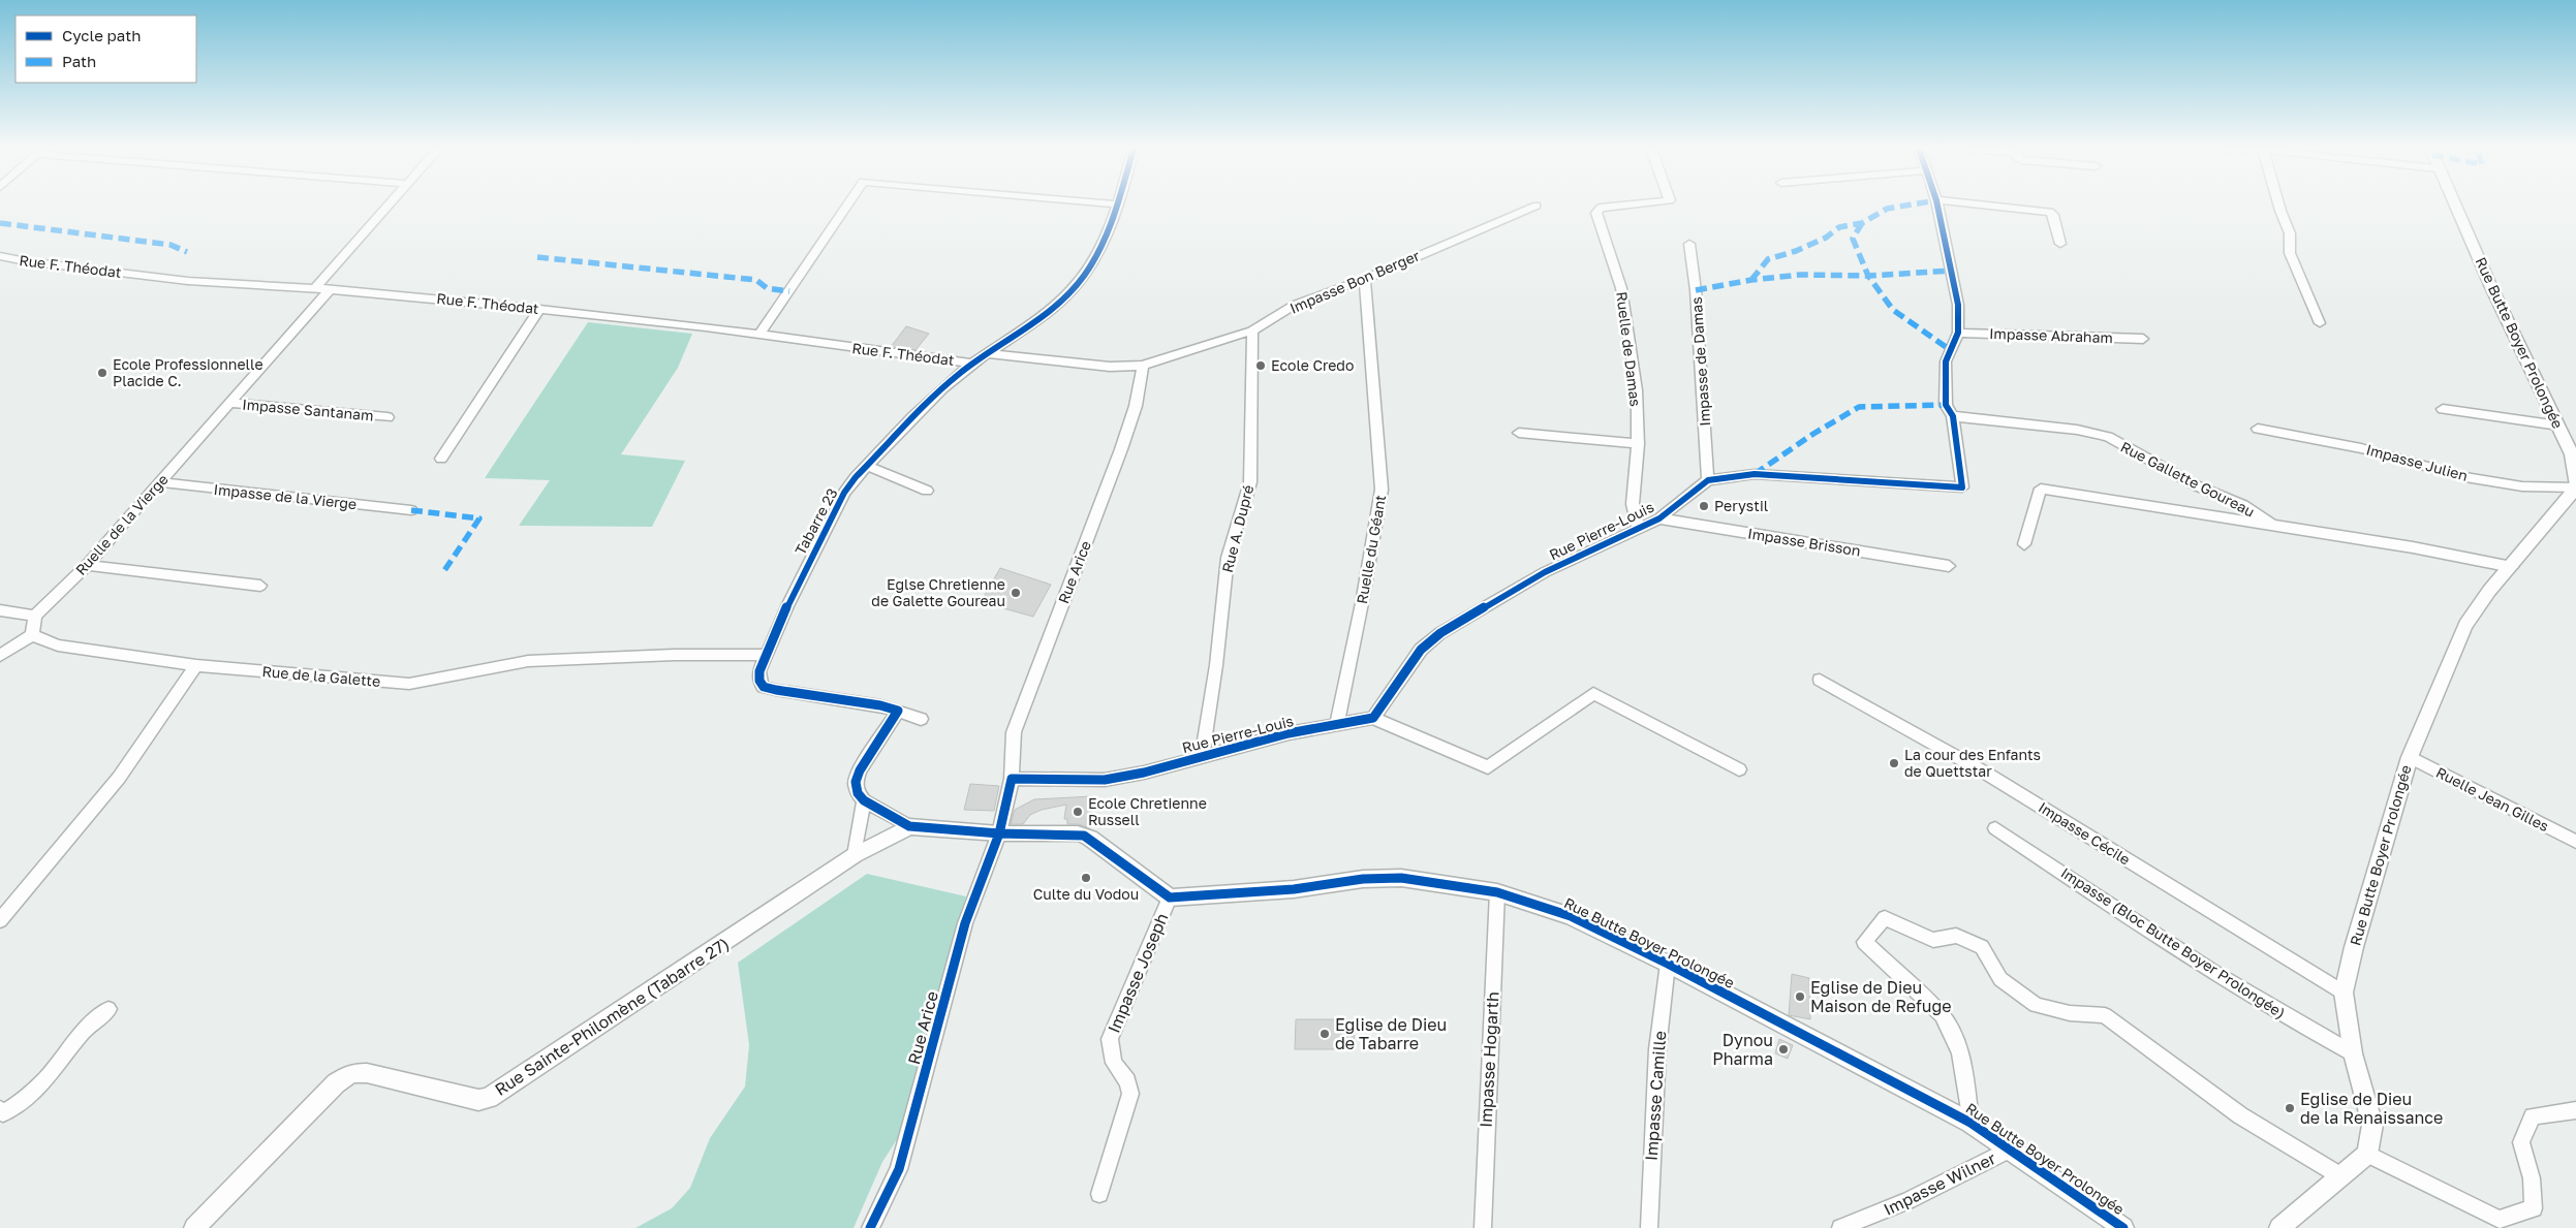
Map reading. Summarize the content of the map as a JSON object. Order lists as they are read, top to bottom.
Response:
{
  "streets": {
    "street": [
      "Rue F. Théodat",
      "Impasse Bon Berger",
      "Impasse Abraham",
      "Rue Butte Boyer Prolongée",
      "Ruelle de Damas",
      "Impasse de Damas",
      "Impasse Santanam",
      "Impasse Julien",
      "Rue Gallette Goureau",
      "Impasse de la Vierge",
      "Tabarre 23",
      "Ruelle de la Vierge",
      "Rue A. Dupré",
      "Rue Pierre-Louis",
      "Impasse Brisson",
      "Ruelle du Géant",
      "Rue Arice",
      "Rue de la Galette",
      "Ruelle Jean Gilles",
      "Impasse Cécile",
      "Impasse (Bloc Butte Boyer Prolongée)",
      "Impasse Joseph",
      "Rue Sainte-Philomène (Tabarre 27)",
      "Impasse Hogarth",
      "Impasse Camille",
      "Impasse Wilner"
    ]
  },
  "crossings": [
    ["Rue F. Théodat", "Tabarre 23"],
    ["Rue F. Théodat", "Ruelle de la Vierge"],
    ["Impasse Bon Berger", "Tabarre 23"],
    ["Impasse Bon Berger", "Rue A. Dupré"],
    ["Impasse Bon Berger", "Ruelle du Géant"],
    ["Impasse Bon Berger", "Rue Arice"],
    ["Impasse Abraham", "Rue Pierre-Louis"],
    ["Rue Butte Boyer Prolongée", "Impasse Julien"],
    ["Rue Butte Boyer Prolongée", "Rue Gallette Goureau"],
    ["Rue Butte Boyer Prolongée", "Ruelle Jean Gilles"],
    ["Rue Butte Boyer Prolongée", "Impasse Cécile"],
    ["Rue Butte Boyer Prolongée", "Impasse (Bloc Butte Boyer Prolongée)"],
    ["Rue Butte Boyer Prolongée", "Impasse Joseph"],
    ["Rue Butte Boyer Prolongée", "Impasse Hogarth"],
    ["Rue Butte Boyer Prolongée", "Impasse Camille"],
    ["Rue Butte Boyer Prolongée", "Impasse Wilner"],
    ["Ruelle de Damas", "Rue Pierre-Louis"],
    ["Impasse de Damas", "Rue Pierre-Louis"],
    ["Impasse Santanam", "Ruelle de la Vierge"],
    ["Rue Gallette Goureau", "Rue Pierre-Louis"],
    ["Impasse de la Vierge", "Ruelle de la Vierge"],
    ["Tabarre 23", "Rue de la Galette"],
    ["Rue A. Dupré", "Rue Pierre-Louis"],
    ["Rue Pierre-Louis", "Impasse Brisson"],
    ["Rue Pierre-Louis", "Ruelle du Géant"],
    ["Rue Pierre-Louis", "Rue Arice"]
  ],
  "places": [
    "Ecole Credo",
    "Ecole Professionnelle Placide C.",
    "Perystil",
    "Eglse Chretienne de Galette Goureau",
    "La cour des Enfants de Quettstar",
    "Ecole Chretienne Russell",
    "Culte du Vodou",
    "Eglise de Dieu Maison de Refuge",
    "Eglise de Dieu de Tabarre",
    "Dynou Pharma",
    "Eglise de Dieu de la Renaissance"
  ],
  "legend": ["Cycle path", "Path"]
}
